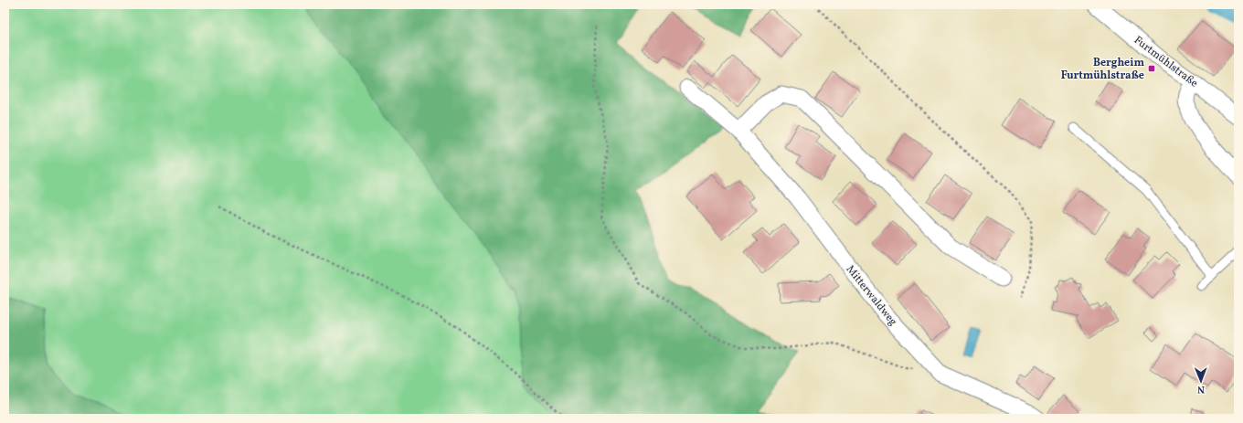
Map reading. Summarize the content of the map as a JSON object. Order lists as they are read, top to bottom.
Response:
{
  "streets": {
    "street": ["Furtmühlstraße", "Mitterwaldweg"]
  },
  "places": {
    "transit": ["Bergheim Furtmühlstraße"]
  },
  "north": "bottom"
}
